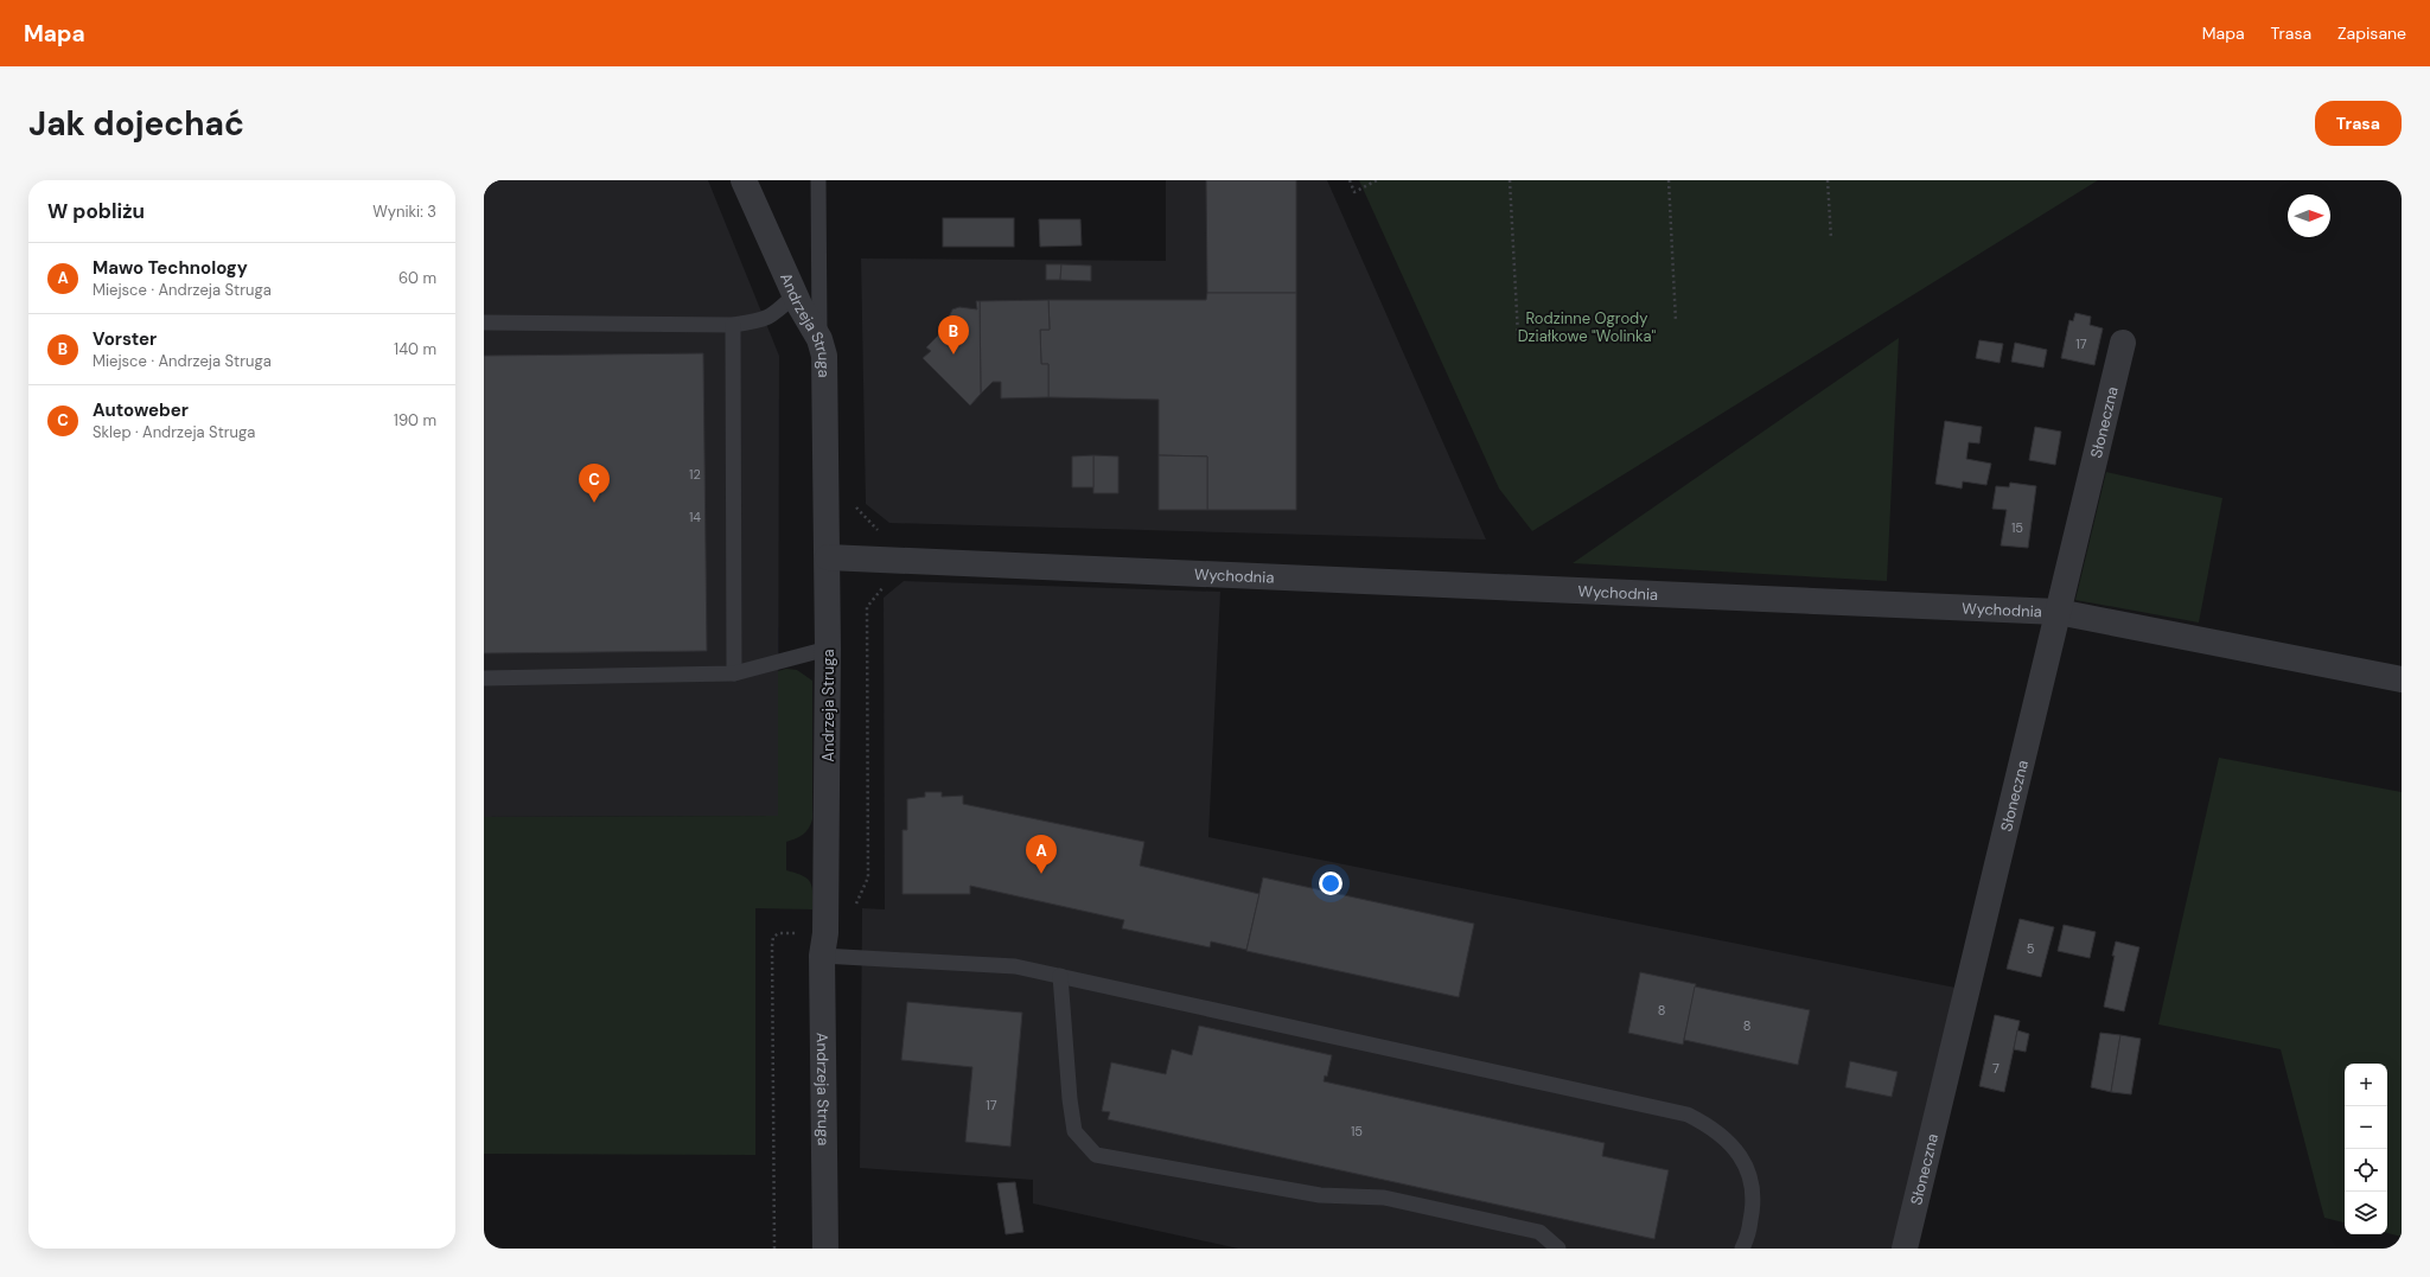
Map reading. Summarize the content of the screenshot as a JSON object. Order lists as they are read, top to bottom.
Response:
{
  "streets": {
    "street": ["Andrzeja Struga", "Słoneczna", "Wychodnia"]
  },
  "crossings": [
    ["Andrzeja Struga", "Wychodnia"],
    ["Słoneczna", "Wychodnia"]
  ],
  "parks": ["Rodzinne Ogrody Działkowe \"Wolinka\""],
  "house_numbers": [
    "17",
    "12",
    "14",
    "15",
    "5",
    "8",
    "8",
    "7",
    "17",
    "15"
  ],
  "north": "right",
  "page": {
    "header": "Mapa",
    "nav": ["Mapa", "Trasa", "Zapisane"],
    "buttons": "Trasa",
    "title": "Jak dojechać",
    "heading": ["W pobliżu", "Wyniki: 3"],
    "list": [
      {
        "mark": "A",
        "name": "Mawo Technology",
        "note": "Miejsce · Andrzeja Struga",
        "value": "60 m"
      },
      {
        "mark": "B",
        "name": "Vorster",
        "note": "Miejsce · Andrzeja Struga",
        "value": "140 m"
      },
      {
        "mark": "C",
        "name": "Autoweber",
        "note": "Sklep · Andrzeja Struga",
        "value": "190 m"
      }
    ],
    "pins": ["B", "C", "A"],
    "map_buttons": ["+", "−"]
  }
}
